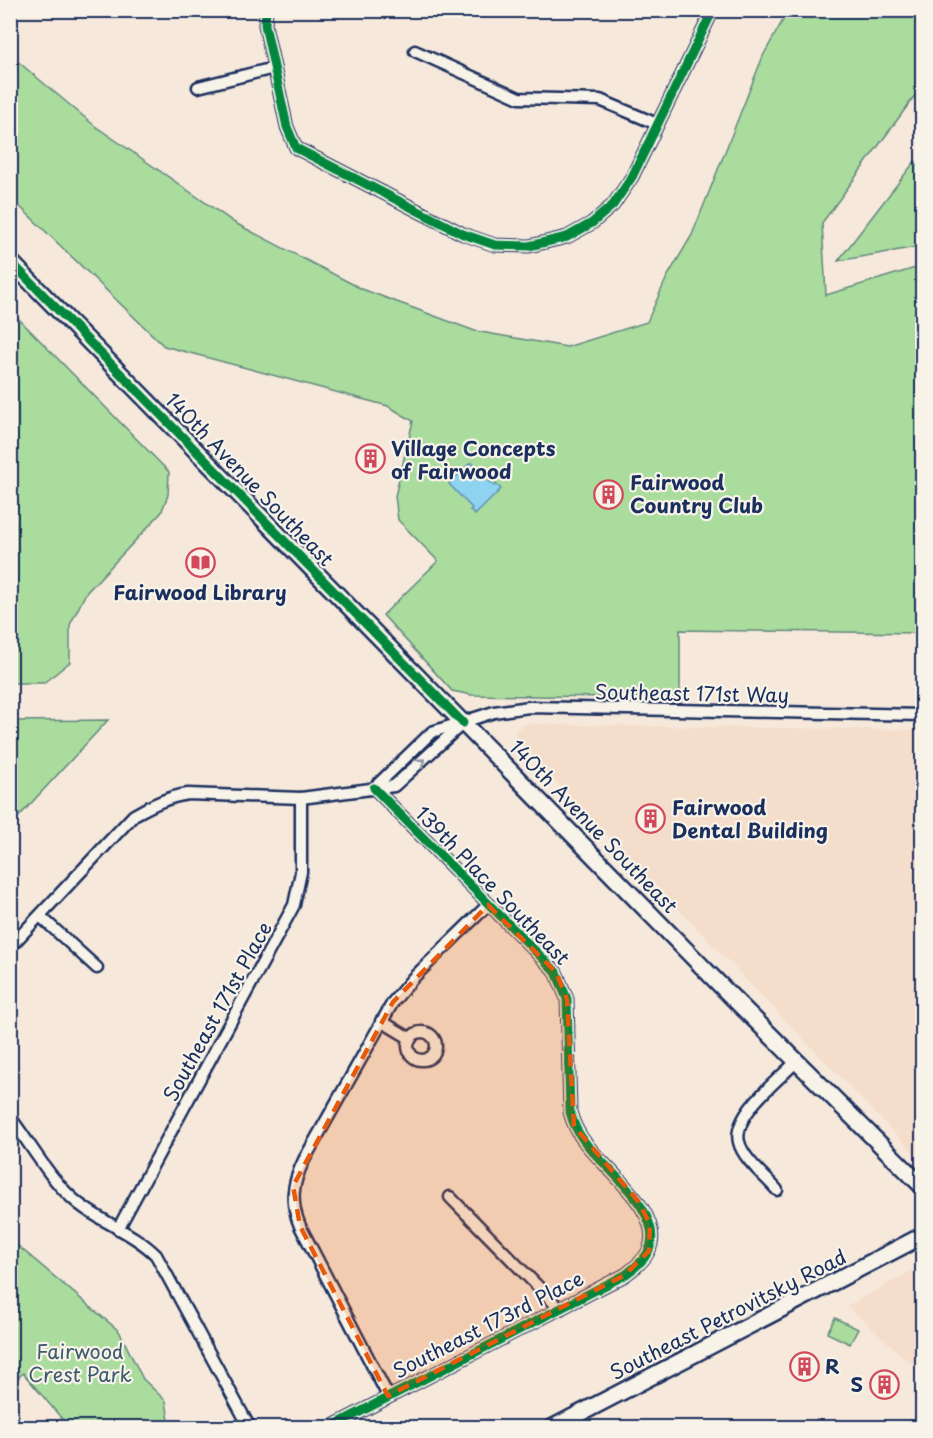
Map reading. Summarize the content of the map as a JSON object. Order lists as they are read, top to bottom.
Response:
{
  "streets": {
    "main road": ["140th Avenue Southeast", "Southeast Petrovitsky Road"],
    "street": [
      "Southeast 171st Way",
      "139th Place Southeast",
      "Southeast 171st Place",
      "Southeast 173rd Place"
    ]
  },
  "crossings": [
    ["140th Avenue Southeast", "Southeast 171st Way"],
    ["139th Place Southeast", "Southeast 173rd Place"]
  ],
  "parks": ["Fairwood Crest Park"],
  "places": {
    "building": [
      "Village Concepts of Fairwood",
      "Fairwood Country Club",
      "Fairwood Dental Building",
      "R",
      "S"
    ],
    "library": ["Fairwood Library"]
  }
}
